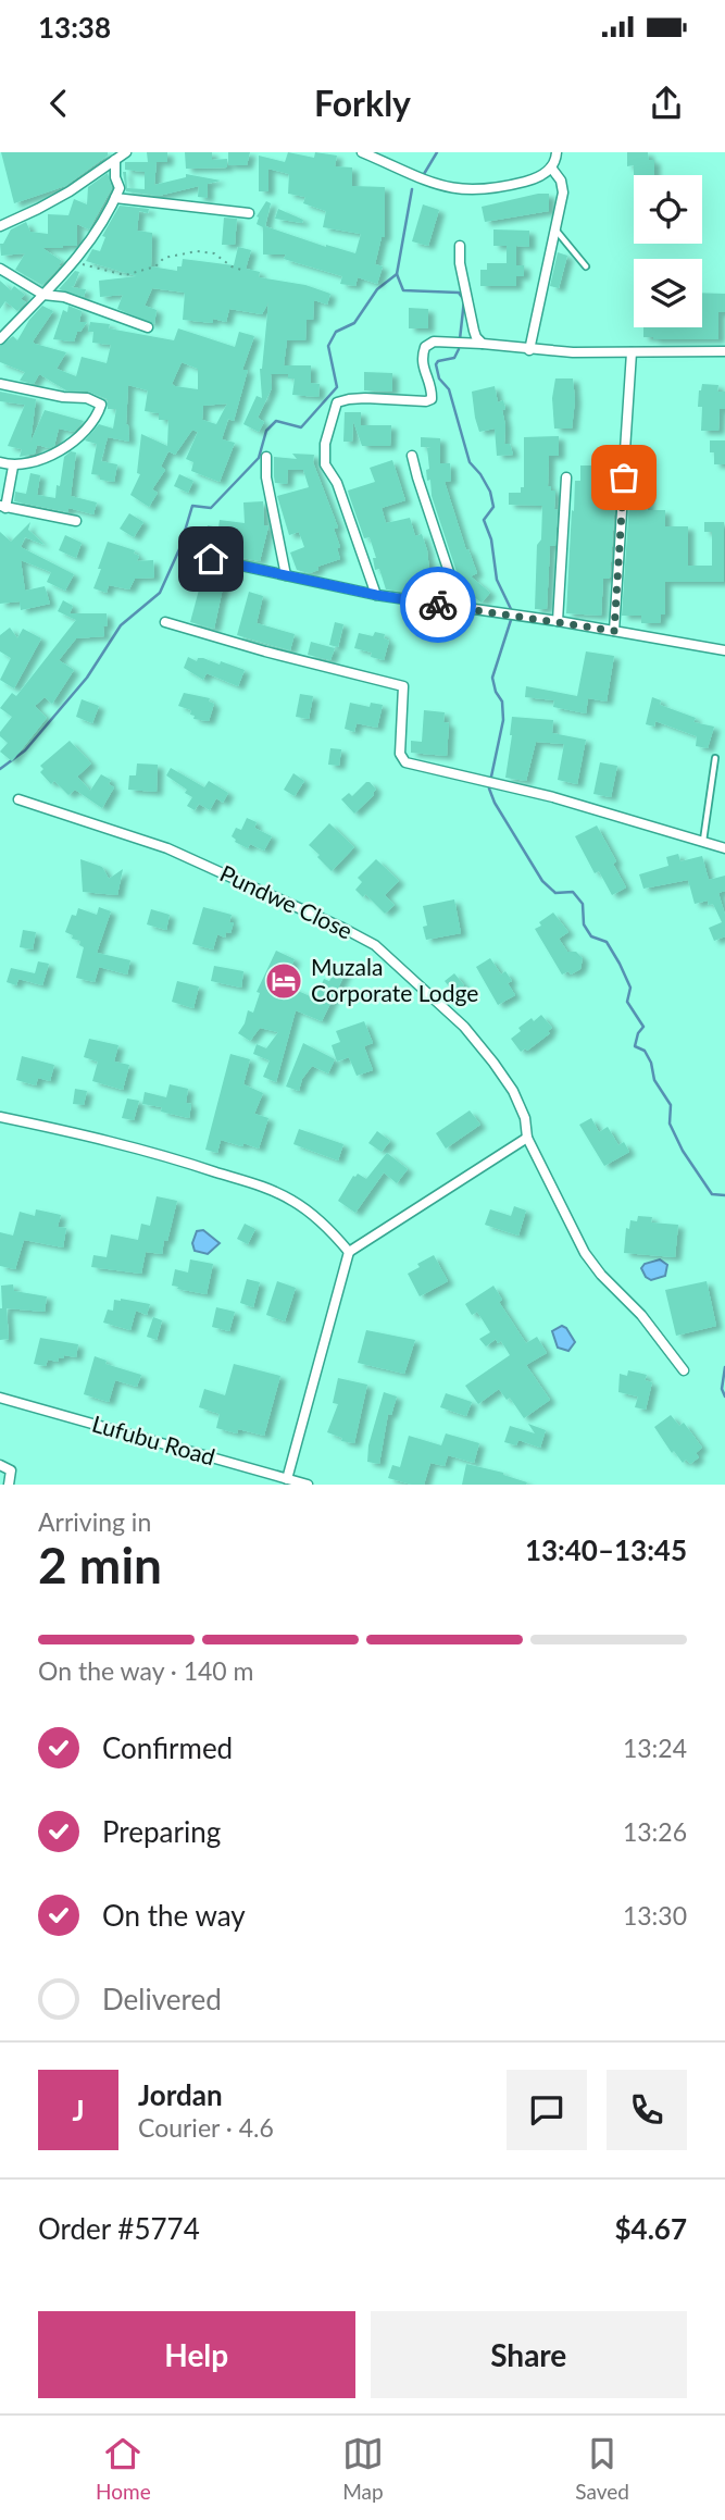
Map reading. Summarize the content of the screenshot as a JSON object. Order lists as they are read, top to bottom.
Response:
{
  "streets": {
    "street": ["Pundwe Close", "Lufubu Road"]
  },
  "places": {
    "hotel": ["Muzala Corporate Lodge"]
  },
  "page": {
    "status": "13:38",
    "header": "Forkly",
    "heading": ["2 min", "Arriving in", "13:40–13:45"],
    "panel": [
      "Jordan",
      "Courier · 4.6",
      "Order #5774",
      "$4.67"
    ],
    "bar": "On the way · 140 m",
    "list": [
      ["Confirmed", "13:24"],
      ["Preparing", "13:26"],
      ["On the way", "13:30"],
      "Delivered"
    ],
    "round": "J",
    "buttons": ["Help", "Share"],
    "tabs": ["Home", "Map", "Saved"]
  }
}
